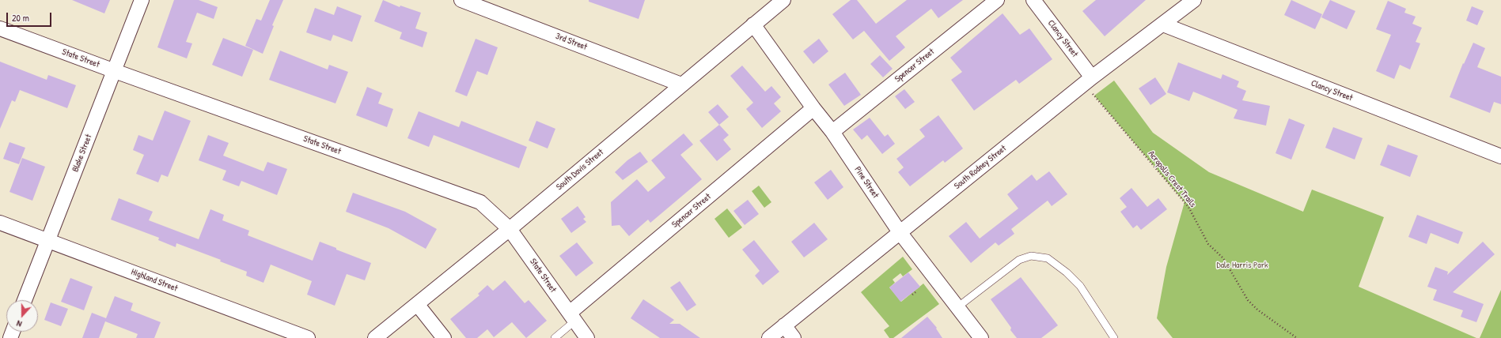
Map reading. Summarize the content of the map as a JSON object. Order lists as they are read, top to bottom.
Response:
{
  "streets": {
    "street": [
      "Clancy Street",
      "3rd Street",
      "State Street",
      "Spencer Street",
      "Blake Street",
      "South Rodney Street",
      "South Davis Street",
      "Pine Street",
      "Highland Street"
    ],
    "path": ["Acropolis Crest Trails"]
  },
  "crossings": [
    ["Clancy Street", "South Rodney Street"],
    ["Clancy Street", "Acropolis Crest Trails"],
    ["3rd Street", "South Davis Street"],
    ["State Street", "Spencer Street"],
    ["State Street", "Blake Street"],
    ["State Street", "South Davis Street"],
    ["Spencer Street", "Pine Street"],
    ["Blake Street", "Highland Street"],
    ["South Rodney Street", "Acropolis Crest Trails"],
    ["South Rodney Street", "Pine Street"],
    ["South Davis Street", "Pine Street"]
  ],
  "parks": ["Dale Harris Park"],
  "scale_bar": "20 m",
  "north": "bottom"
}
